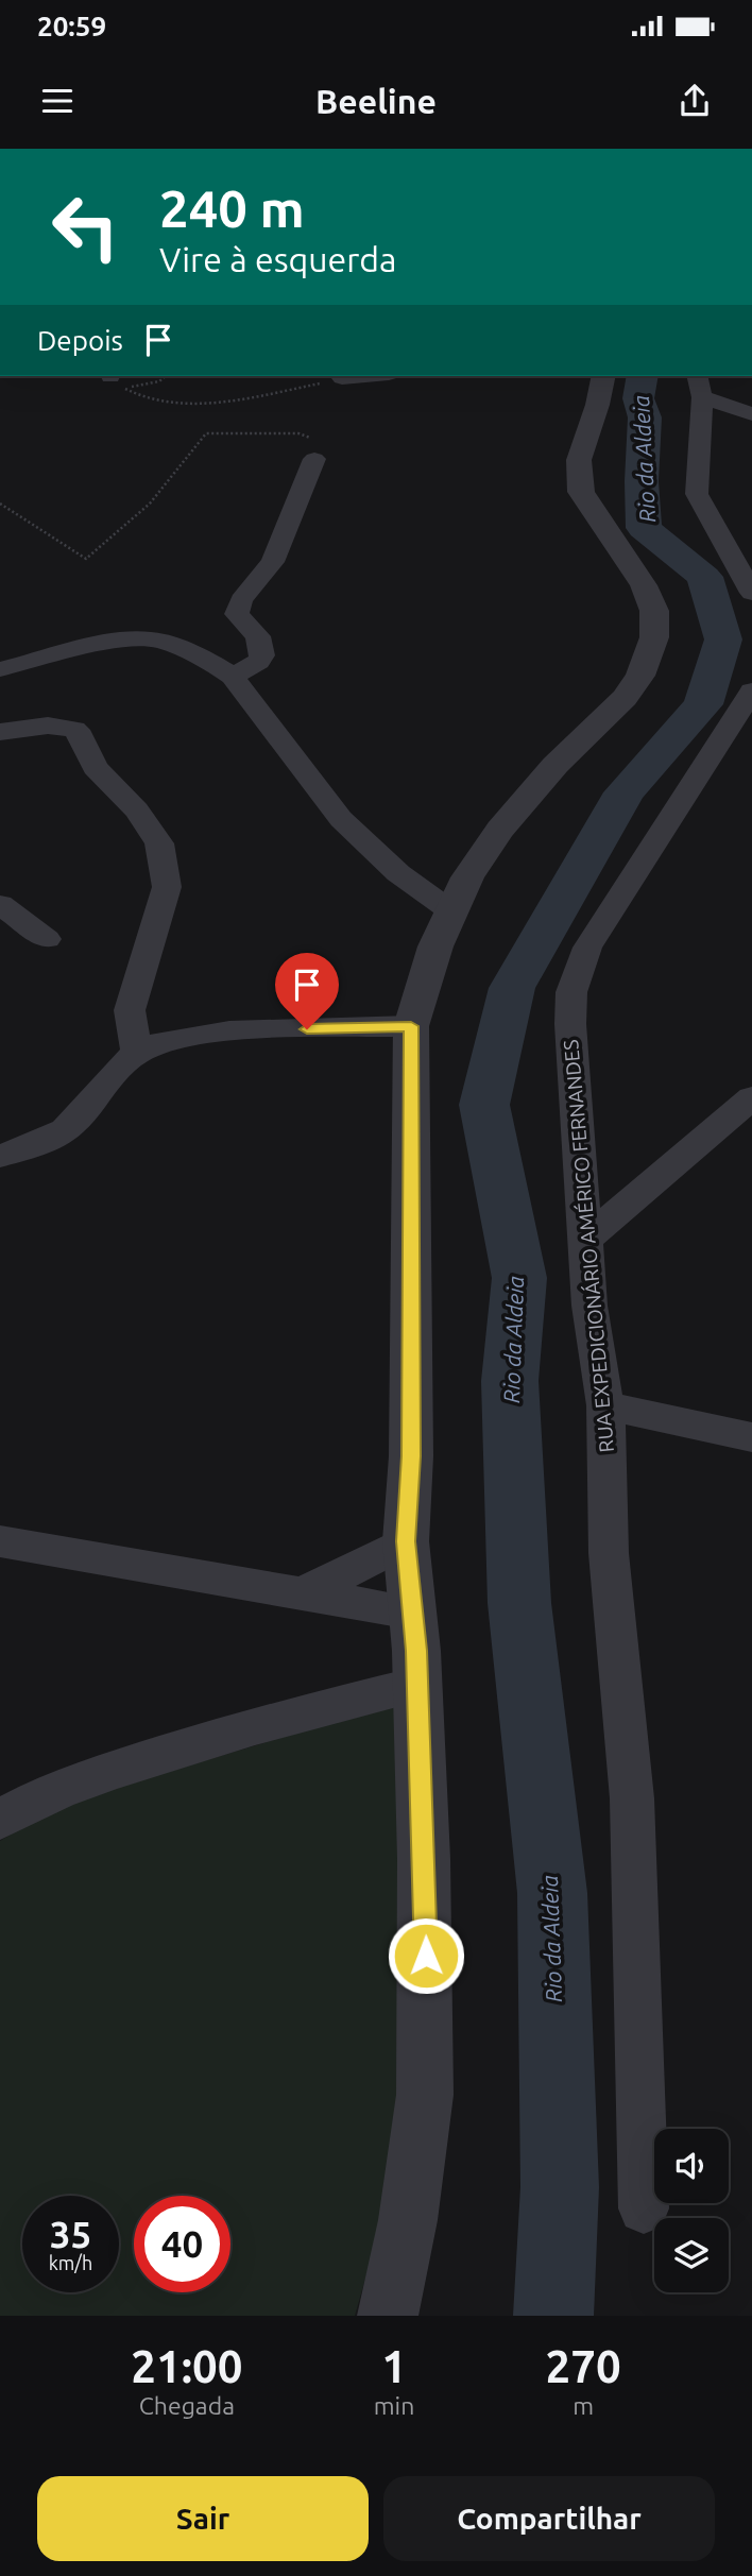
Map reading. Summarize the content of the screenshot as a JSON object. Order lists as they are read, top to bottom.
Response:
{
  "streets": {
    "street": ["RUA EXPEDICIONÁRIO AMÉRICO FERNANDES"]
  },
  "water": ["Rio da Aldeia"],
  "page": {
    "status": "20:59",
    "header": "Beeline",
    "turn": ["240 m", "Vire à esquerda"],
    "then": "Depois",
    "speed": "35 km/h",
    "limit": "40",
    "eta": [
      "21:00",
      "Chegada",
      "1",
      "min",
      "270",
      "m"
    ],
    "buttons": ["Sair", "Compartilhar"]
  }
}
